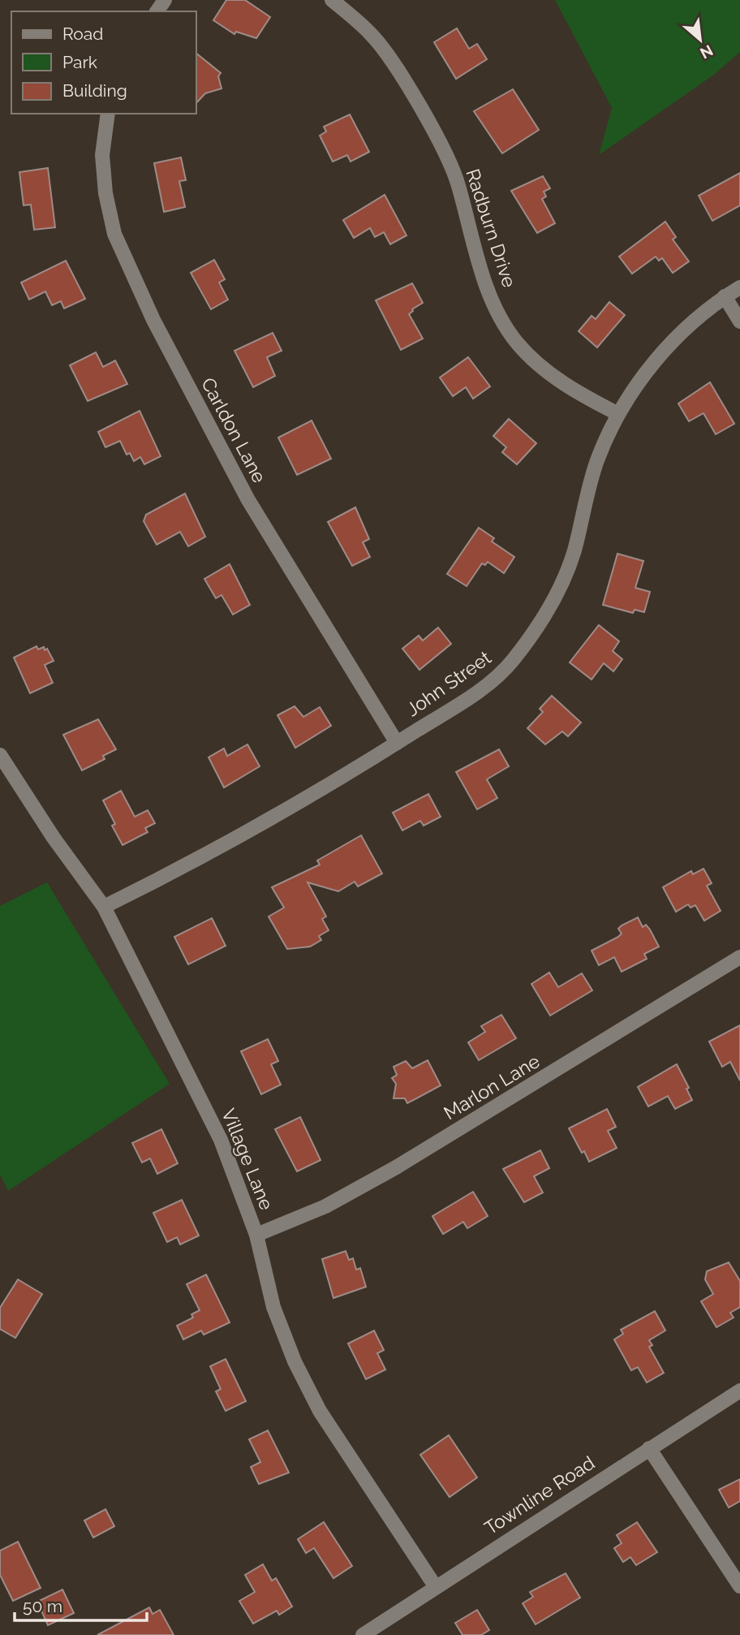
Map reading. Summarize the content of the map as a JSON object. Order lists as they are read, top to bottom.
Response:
{
  "streets": {
    "street": [
      "Radburn Drive",
      "Carldon Lane",
      "John Street",
      "Marlon Lane",
      "Village Lane",
      "Townline Road"
    ]
  },
  "crossings": [
    ["Radburn Drive", "John Street"],
    ["Carldon Lane", "John Street"],
    ["John Street", "Village Lane"],
    ["Marlon Lane", "Village Lane"],
    ["Village Lane", "Townline Road"]
  ],
  "legend": ["Road", "Park", "Building"],
  "scale_bar": "50 m",
  "north": "bottom right"
}
